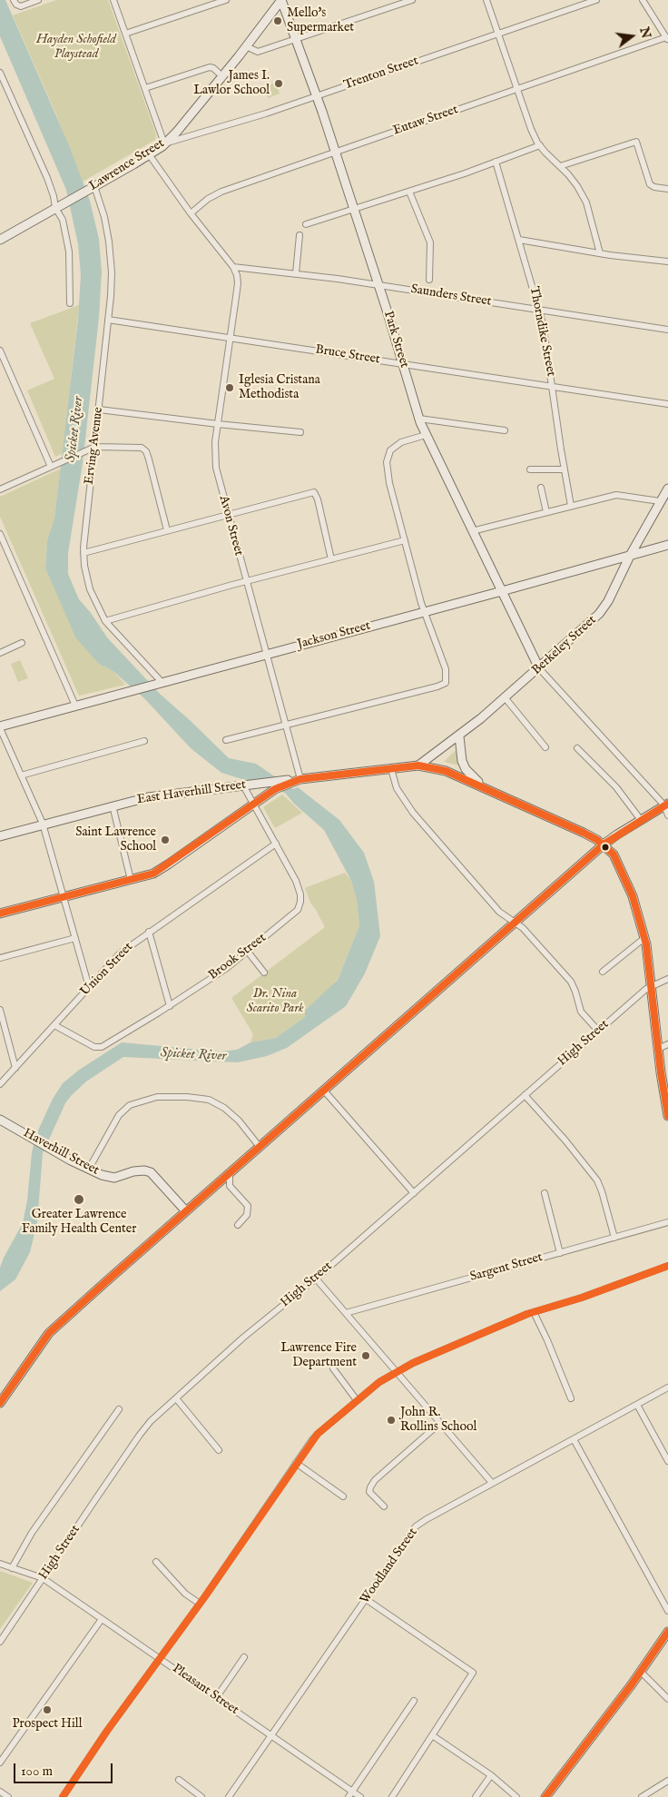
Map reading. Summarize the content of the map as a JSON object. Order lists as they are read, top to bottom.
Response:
{
  "streets": {
    "main road": [
      "Lawrence Street",
      "Park Street",
      "Jackson Street",
      "Berkeley Street",
      "East Haverhill Street",
      "Haverhill Street"
    ],
    "street": [
      "Trenton Street",
      "Eutaw Street",
      "Saunders Street",
      "Thorndike Street",
      "Bruce Street",
      "Erving Avenue",
      "Avon Street",
      "Brook Street",
      "Union Street",
      "High Street",
      "Sargent Street",
      "Woodland Street",
      "Pleasant Street"
    ]
  },
  "crossings": [
    ["Trenton Street", "Lawrence Street"],
    ["Trenton Street", "Park Street"],
    ["Eutaw Street", "Park Street"],
    ["Lawrence Street", "Park Street"],
    ["Lawrence Street", "Erving Avenue"],
    ["Saunders Street", "Thorndike Street"],
    ["Saunders Street", "Park Street"],
    ["Saunders Street", "Avon Street"],
    ["Thorndike Street", "Bruce Street"],
    ["Park Street", "Bruce Street"],
    ["Park Street", "Jackson Street"],
    ["Park Street", "Berkeley Street"],
    ["Bruce Street", "Erving Avenue"],
    ["Bruce Street", "Avon Street"],
    ["Erving Avenue", "Jackson Street"],
    ["Avon Street", "Jackson Street"],
    ["Avon Street", "East Haverhill Street"],
    ["Jackson Street", "Berkeley Street"],
    ["Berkeley Street", "East Haverhill Street"],
    ["East Haverhill Street", "Brook Street"],
    ["East Haverhill Street", "High Street"],
    ["Brook Street", "Union Street"],
    ["High Street", "Pleasant Street"],
    ["Woodland Street", "Pleasant Street"]
  ],
  "water": ["Spicket River"],
  "parks": ["Hayden Schofield Playstead", "Dr. Nina Scarito Park"],
  "places": [
    "Mello's Supermarket",
    "James I. Lawlor School",
    "Iglesia Cristana Methodista",
    "Saint Lawrence School",
    "Greater Lawrence Family Health Center",
    "Lawrence Fire Department",
    "John R. Rollins School",
    "Prospect Hill"
  ],
  "scale_bar": "100 m",
  "north": "right"
}
